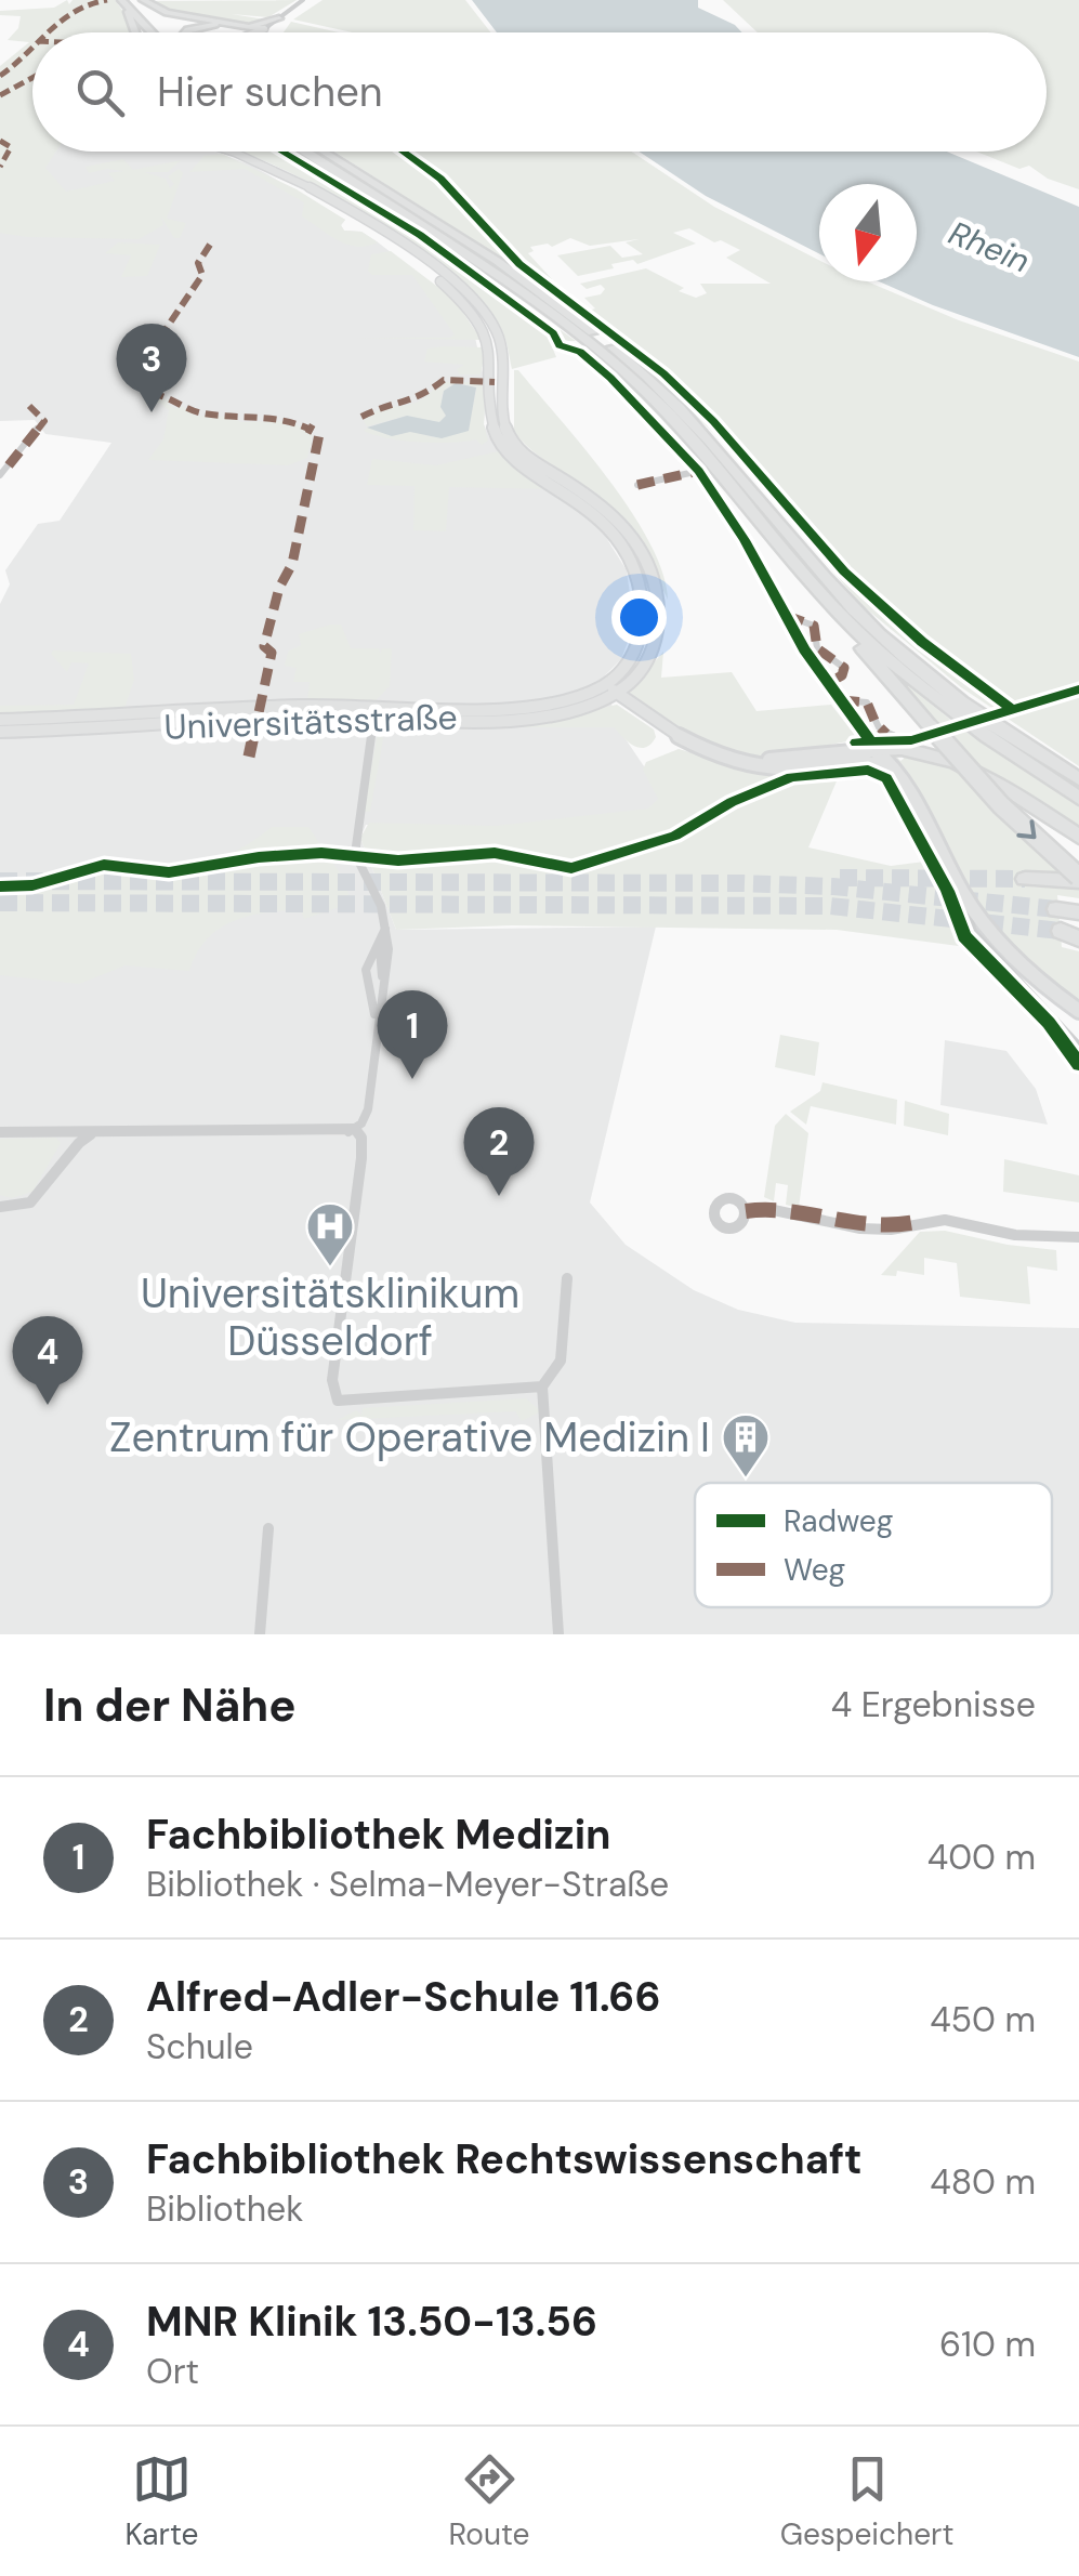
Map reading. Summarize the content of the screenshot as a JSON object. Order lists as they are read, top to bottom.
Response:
{
  "streets": {
    "street": ["Universitätsstraße"]
  },
  "water": ["Rhein"],
  "places": {
    "hospital": ["Universitätsklinikum Düsseldorf"],
    "building": ["Zentrum für Operative Medizin I"]
  },
  "legend": ["Radweg", "Weg"],
  "north": "bottom",
  "page": {
    "search": "Hier suchen",
    "pins": [
      "3",
      "1",
      "2",
      "4"
    ],
    "heading": ["In der Nähe", "4 Ergebnisse"],
    "list": [
      {
        "mark": "1",
        "name": "Fachbibliothek Medizin",
        "note": "Bibliothek · Selma-Meyer-Straße",
        "value": "400 m"
      },
      {
        "mark": "2",
        "name": "Alfred-Adler-Schule 11.66",
        "note": "Schule",
        "value": "450 m"
      },
      {
        "mark": "3",
        "name": "Fachbibliothek Rechtswissenschaft",
        "note": "Bibliothek",
        "value": "480 m"
      },
      {
        "mark": "4",
        "name": "MNR Klinik 13.50-13.56",
        "note": "Ort",
        "value": "610 m"
      }
    ],
    "nav": ["Karte", "Route", "Gespeichert"]
  }
}
